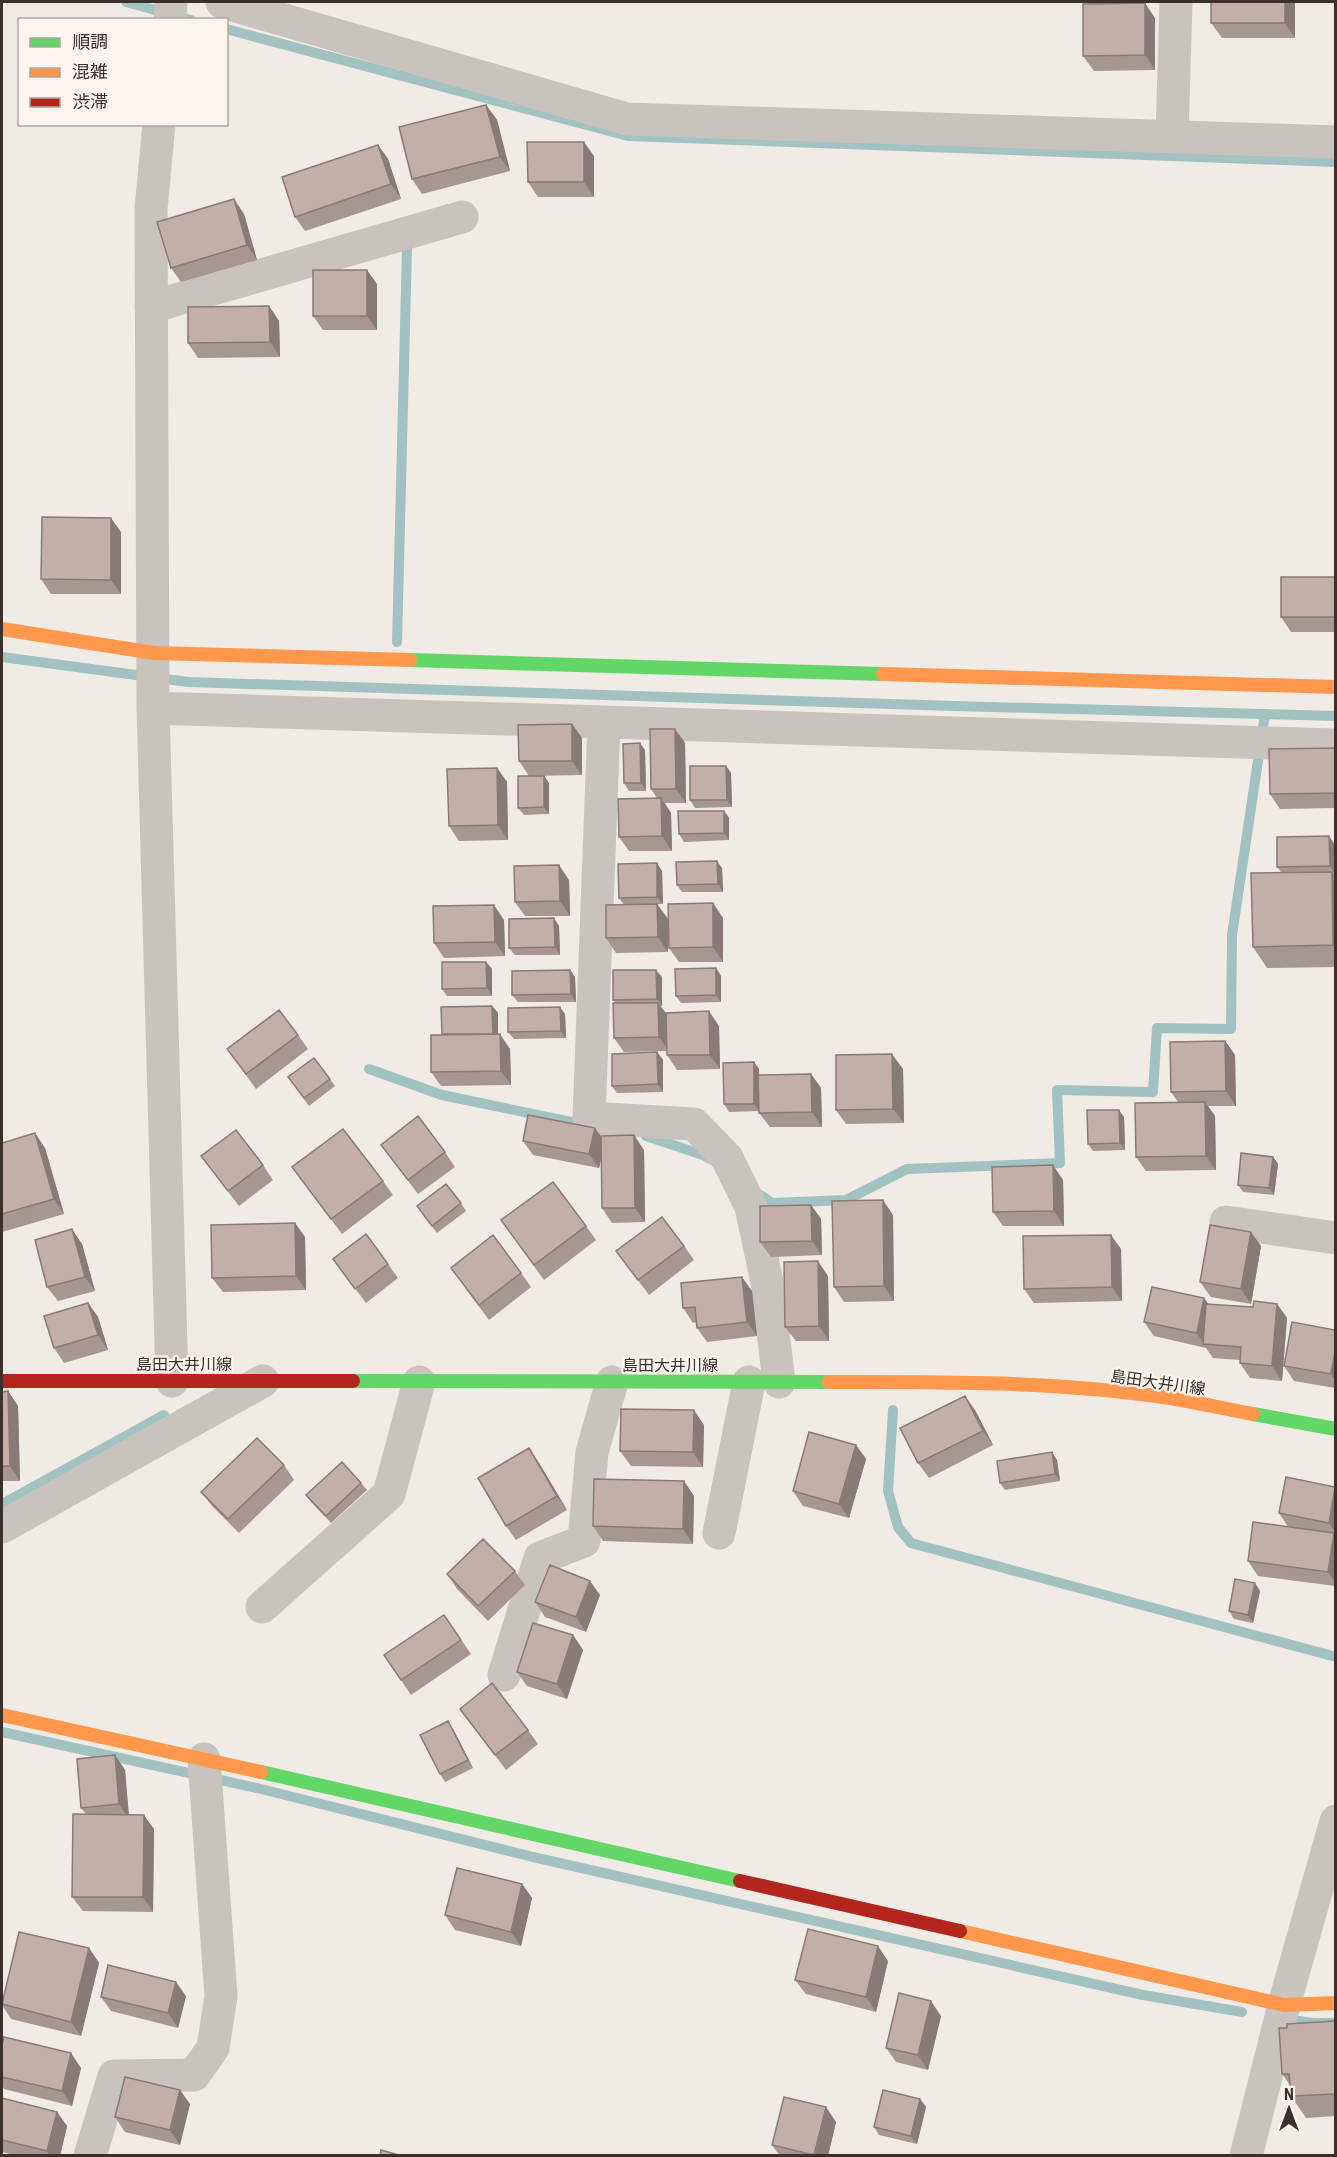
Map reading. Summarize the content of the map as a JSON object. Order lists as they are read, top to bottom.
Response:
{
  "streets": {
    "street": ["島田大井川線"]
  },
  "legend": ["順調", "混雑", "渋滞"],
  "north": "top"
}
